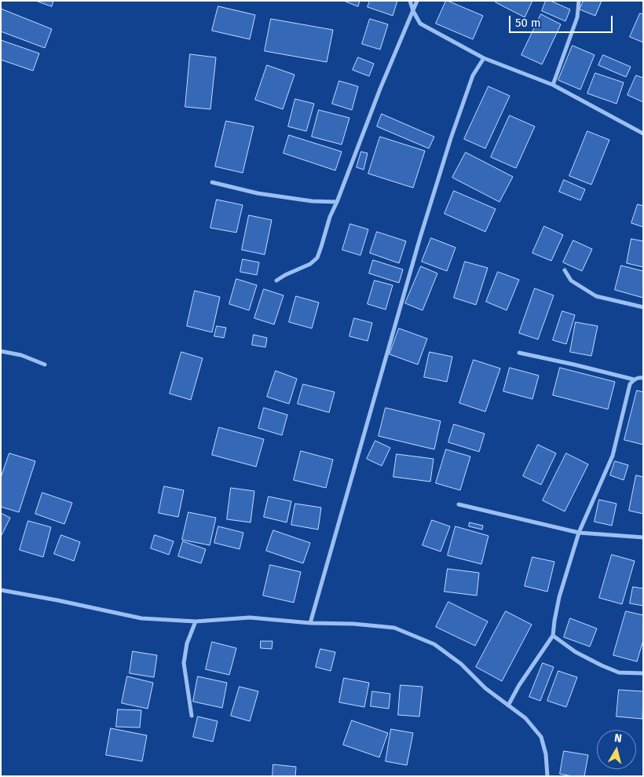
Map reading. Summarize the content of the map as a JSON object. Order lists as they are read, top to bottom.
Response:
{
  "scale_bar": "50 m",
  "north": "top"
}
